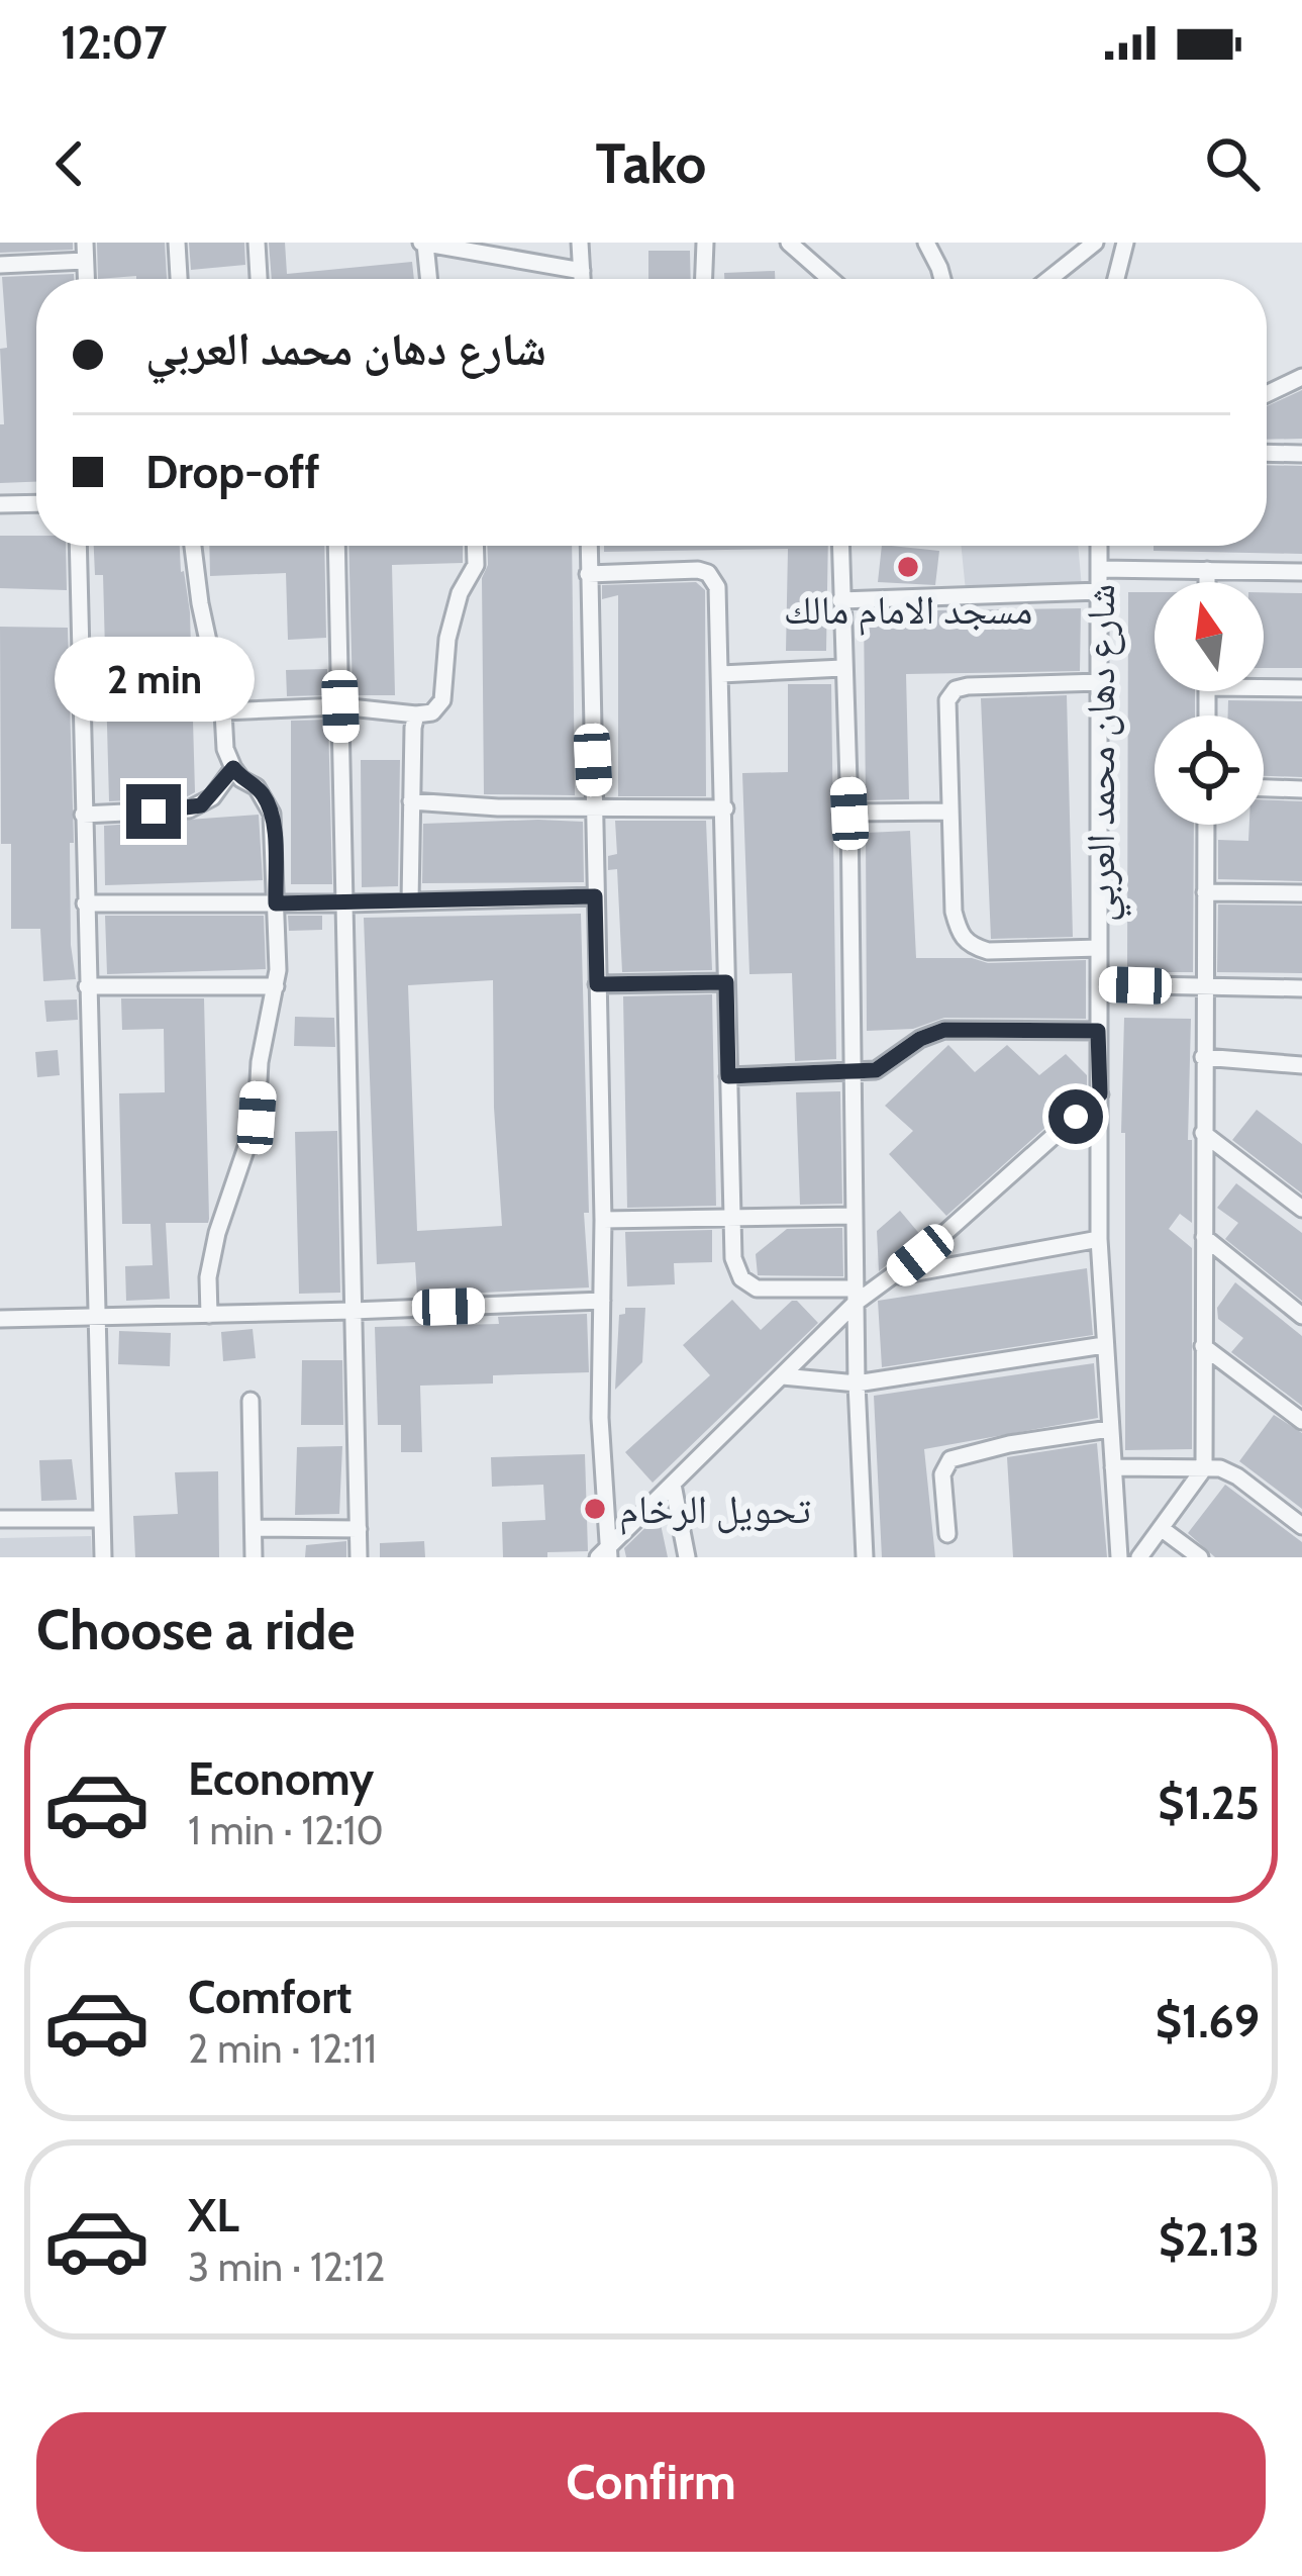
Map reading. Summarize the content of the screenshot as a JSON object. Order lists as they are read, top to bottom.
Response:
{
  "streets": {
    "street": ["شارع دهان محمد العربي"]
  },
  "places": ["مسجد الامام مالك", "تحويل الرخام"],
  "north": "top",
  "page": {
    "status": "12:07",
    "header": "Tako",
    "banner": ["شارع دهان محمد العربي", "Drop-off"],
    "bubble": "2 min",
    "heading": "Choose a ride",
    "list": [
      {
        "name": "Economy",
        "note": "1 min · 12:10",
        "value": "$1.25"
      },
      {
        "name": "Comfort",
        "note": "2 min · 12:11",
        "value": "$1.69"
      },
      {
        "name": "XL",
        "note": "3 min · 12:12",
        "value": "$2.13"
      }
    ],
    "buttons": "Confirm"
  }
}
